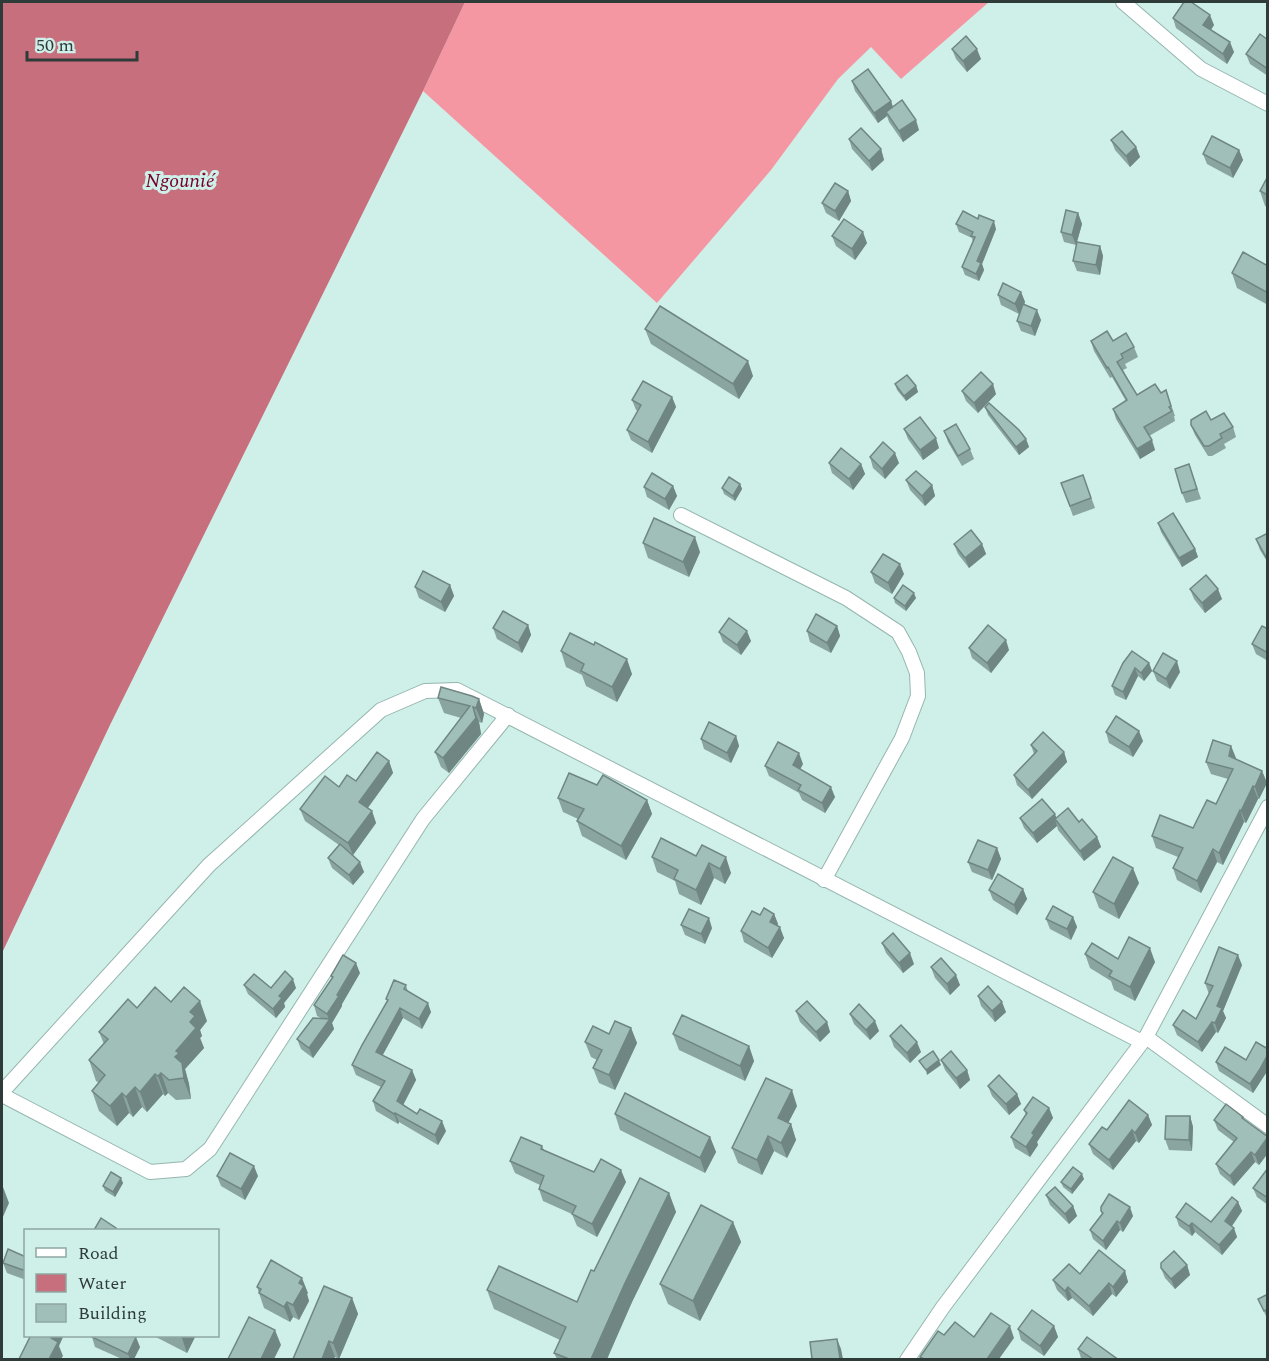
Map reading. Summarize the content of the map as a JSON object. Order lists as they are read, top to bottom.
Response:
{
  "water": ["Ngounié"],
  "legend": ["Road", "Water", "Building"],
  "scale_bar": "50 m"
}
